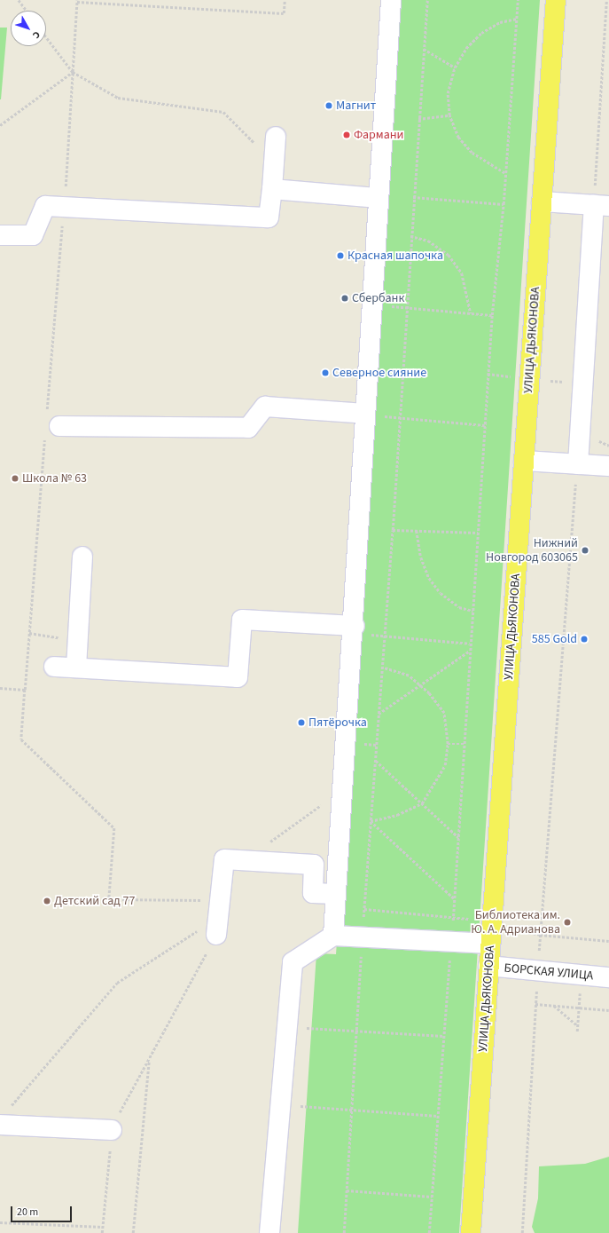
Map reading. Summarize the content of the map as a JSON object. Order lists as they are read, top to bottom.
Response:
{
  "streets": {
    "main road": ["УЛИЦА ДЬЯКОНОВА"],
    "street": ["БОРСКАЯ УЛИЦА"]
  },
  "crossings": [
    ["УЛИЦА ДЬЯКОНОВА", "БОРСКАЯ УЛИЦА"]
  ],
  "places": [
    "Магнит",
    "Фармани",
    "Красная шапочка",
    "Сбербанк",
    "Северное сияние",
    "Школа № 63",
    "Нижний Новгород 603065",
    "585 Gold",
    "Пятёрочка",
    "Детский сад 77",
    "Библиотека им. Ю. А. Адрианова"
  ],
  "scale_bar": "20 m",
  "north": "bottom right"
}
